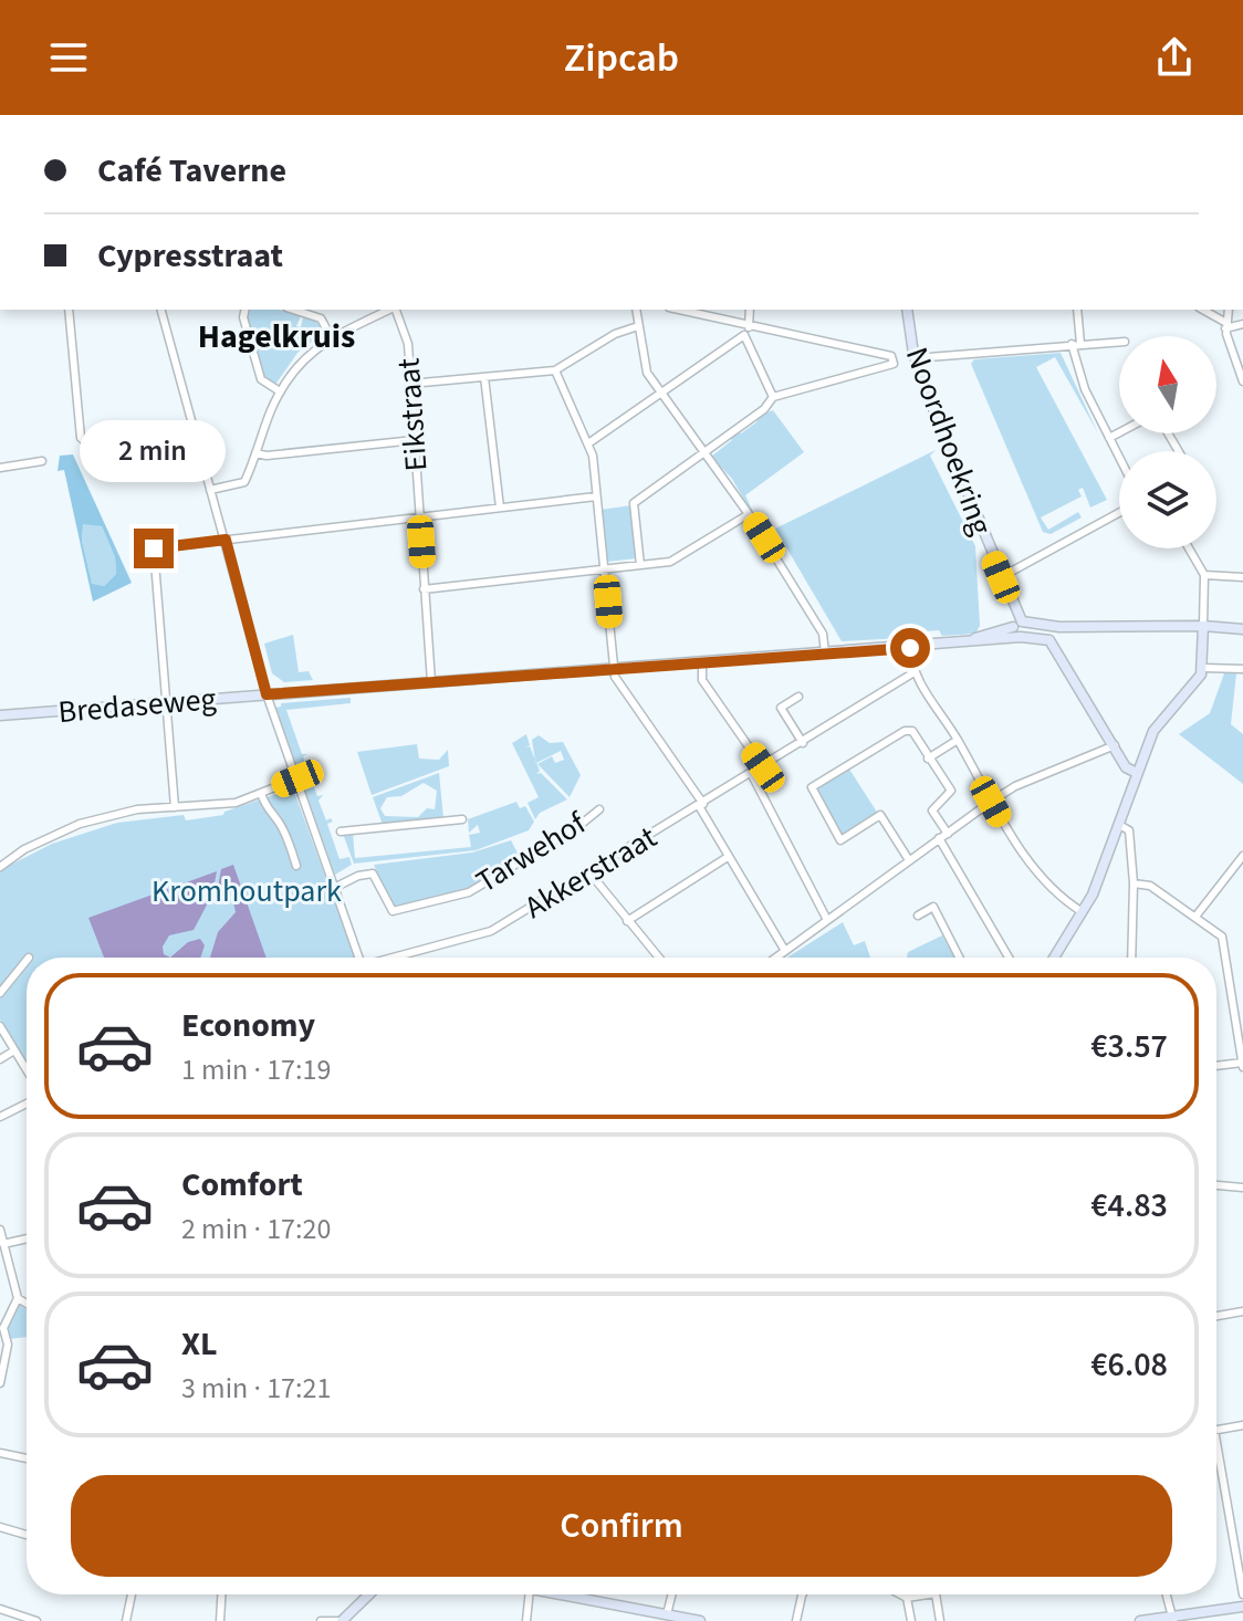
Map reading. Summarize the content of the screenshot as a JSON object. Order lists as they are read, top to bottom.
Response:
{
  "streets": {
    "street": [
      "Eikstraat",
      "Noordhoekring",
      "Bredaseweg",
      "Tarwehof",
      "Akkerstraat"
    ]
  },
  "crossings": [
    ["Eikstraat", "Bredaseweg"],
    ["Noordhoekring", "Bredaseweg"]
  ],
  "districts": ["Hagelkruis"],
  "parks": ["Kromhoutpark"],
  "north": "top",
  "page": {
    "header": "Zipcab",
    "banner": ["Café Taverne", "Cypresstraat"],
    "bubble": "2 min",
    "list": [
      {
        "name": "Economy",
        "note": "1 min · 17:19",
        "value": "€3.57"
      },
      {
        "name": "Comfort",
        "note": "2 min · 17:20",
        "value": "€4.83"
      },
      {
        "name": "XL",
        "note": "3 min · 17:21",
        "value": "€6.08"
      }
    ],
    "buttons": "Confirm"
  }
}
